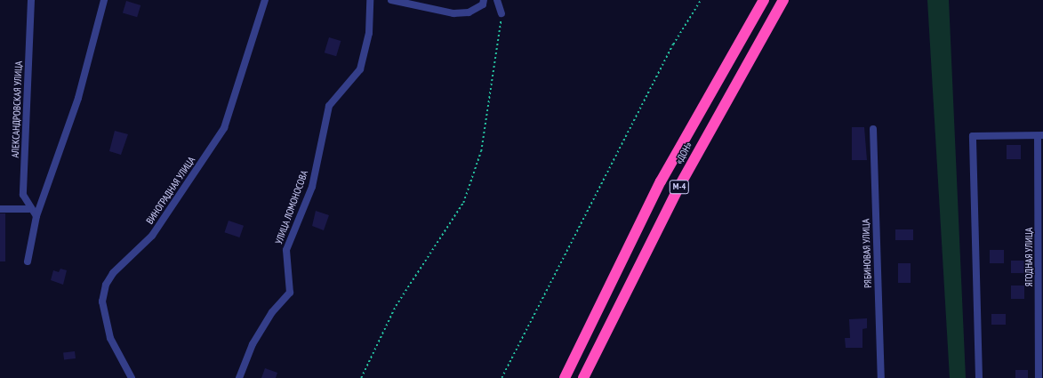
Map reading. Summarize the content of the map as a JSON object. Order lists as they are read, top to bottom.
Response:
{
  "streets": {
    "highway": ["«ДОН»", "М-4"],
    "street": [
      "АЛЕКСАНДРОВСКАЯ УЛИЦА",
      "ВИНОГРАДНАЯ УЛИЦА",
      "УЛИЦА ЛОМОНОСОВА",
      "РЯБИНОВАЯ УЛИЦА",
      "ЯГОДНАЯ УЛИЦА"
    ]
  }
}
